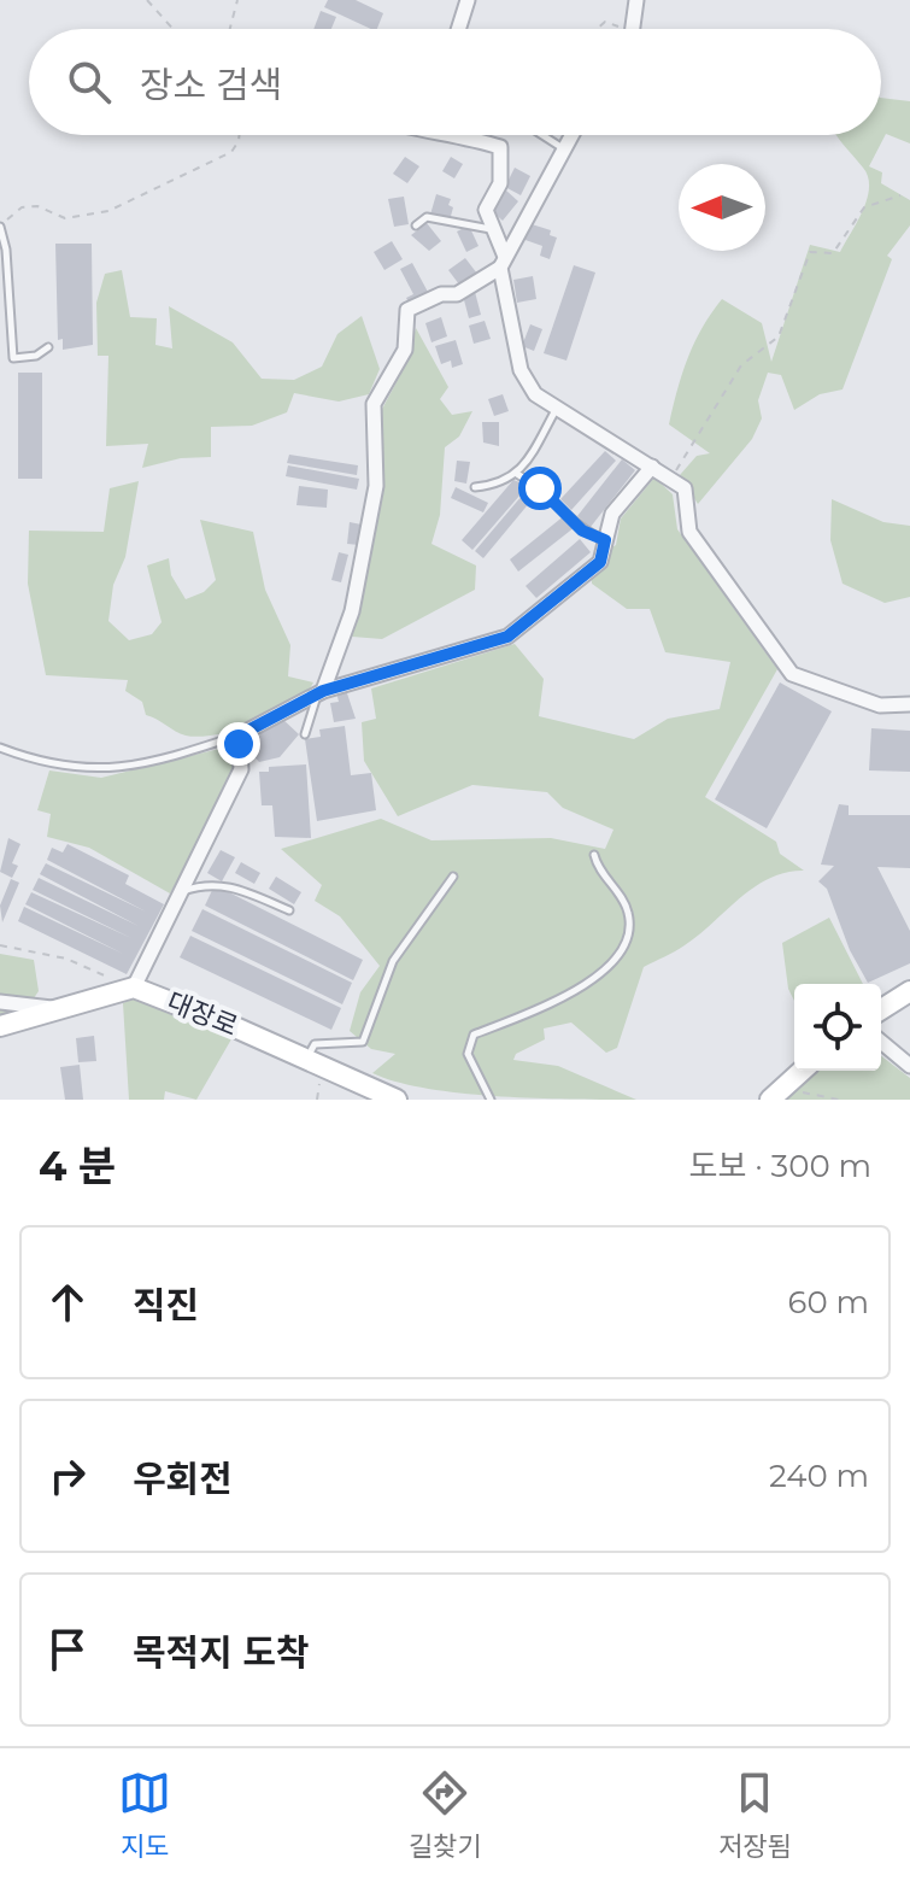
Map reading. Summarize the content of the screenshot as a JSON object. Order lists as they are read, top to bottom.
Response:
{
  "streets": {
    "street": ["대장로"]
  },
  "north": "left",
  "page": {
    "search": "장소 검색",
    "heading": ["4 분", "도보 · 300 m"],
    "list": [
      ["직진", "60 m"],
      ["우회전", "240 m"],
      "목적지 도착"
    ],
    "nav": ["지도", "길찾기", "저장됨"]
  }
}
